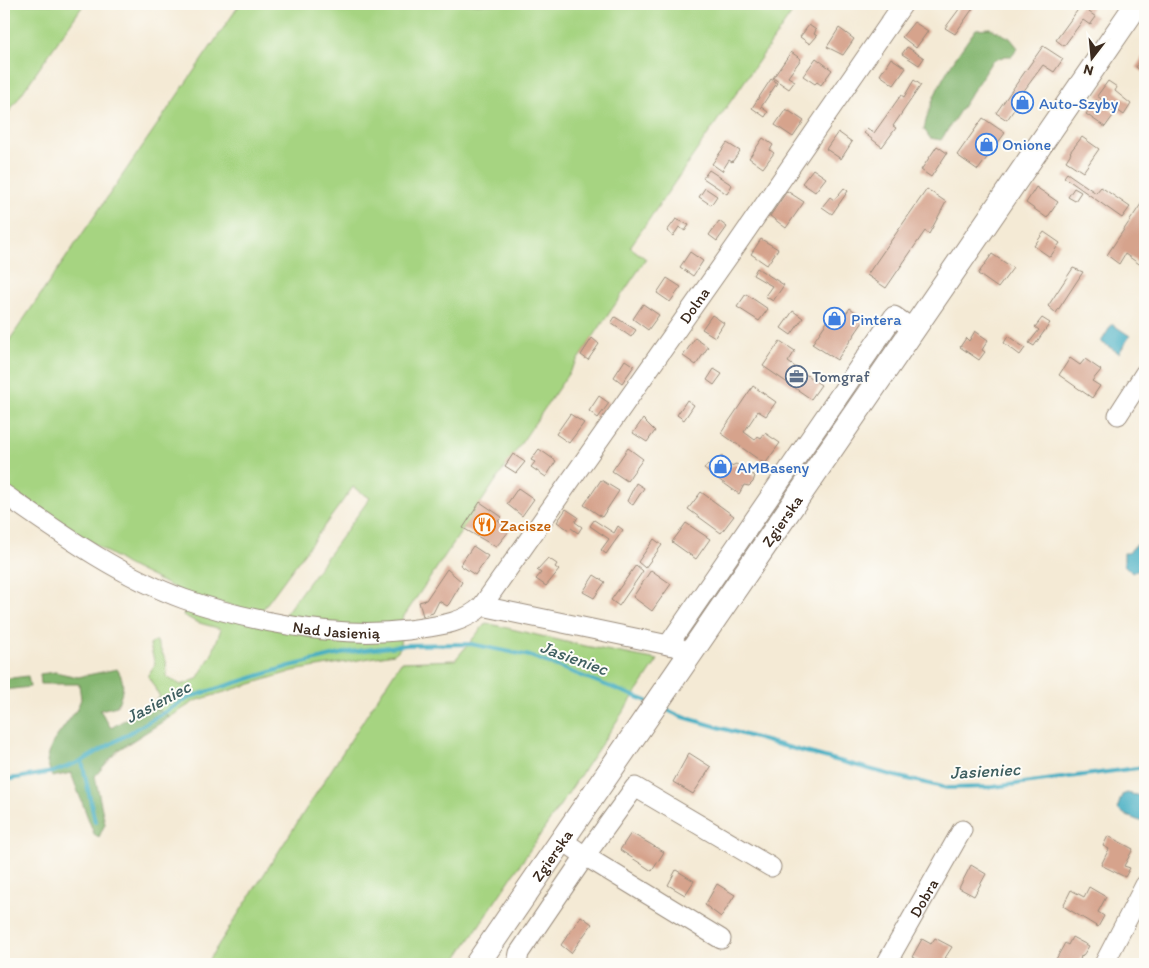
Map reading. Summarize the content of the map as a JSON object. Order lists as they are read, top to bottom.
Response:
{
  "streets": {
    "main road": ["Zgierska"],
    "street": ["Dolna", "Nad Jasienią", "Dobra"]
  },
  "crossings": [
    ["Dolna", "Nad Jasienią"]
  ],
  "water": ["Jasieniec"],
  "places": {
    "shop": [
      "Auto-Szyby",
      "Onione",
      "Pintera",
      "AMBaseny"
    ],
    "office": ["Tomgraf"],
    "restaurant": ["Zacisze"]
  },
  "north": "bottom"
}
